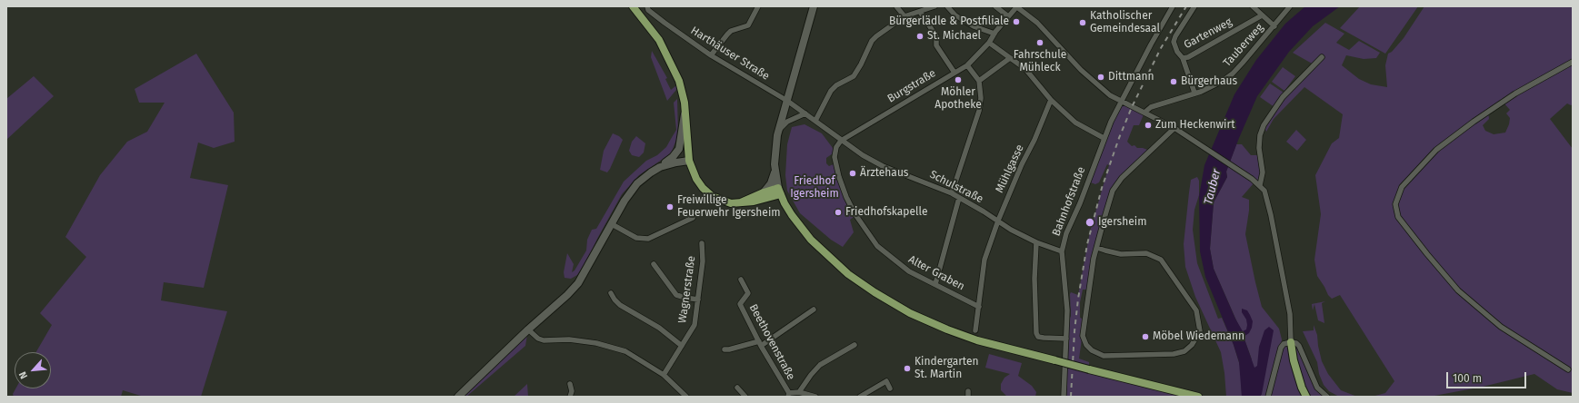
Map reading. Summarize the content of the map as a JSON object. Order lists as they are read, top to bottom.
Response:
{
  "streets": {
    "street": [
      "Gartenweg",
      "Tauberweg",
      "Harthäuser Straße",
      "Burgstraße",
      "Mühlgasse",
      "Schulstraße",
      "Bahnhofstraße",
      "Alter Graben",
      "Wagnerstraße",
      "Beethovenstraße"
    ]
  },
  "crossings": [
    ["Harthäuser Straße", "Burgstraße"],
    ["Harthäuser Straße", "Schulstraße"],
    ["Harthäuser Straße", "Alter Graben"],
    ["Burgstraße", "Schulstraße"],
    ["Burgstraße", "Alter Graben"],
    ["Mühlgasse", "Schulstraße"],
    ["Mühlgasse", "Alter Graben"],
    ["Schulstraße", "Bahnhofstraße"],
    ["Schulstraße", "Alter Graben"]
  ],
  "water": ["Tauber"],
  "parks": ["Friedhof Igersheim"],
  "places": [
    "Bürgerlädle & Postfiliale",
    "Katholischer Gemeindesaal",
    "St. Michael",
    "Fahrschule Mühleck",
    "Dittmann",
    "Möhler Apotheke",
    "Bürgerhaus",
    "Zum Heckenwirt",
    "Ärztehaus",
    "Freiwillige Feuerwehr Igersheim",
    "Friedhofskapelle",
    "Igersheim",
    "Möbel Wiedemann",
    "Kindergarten St. Martin"
  ],
  "scale_bar": "100 m",
  "north": "bottom left"
}
